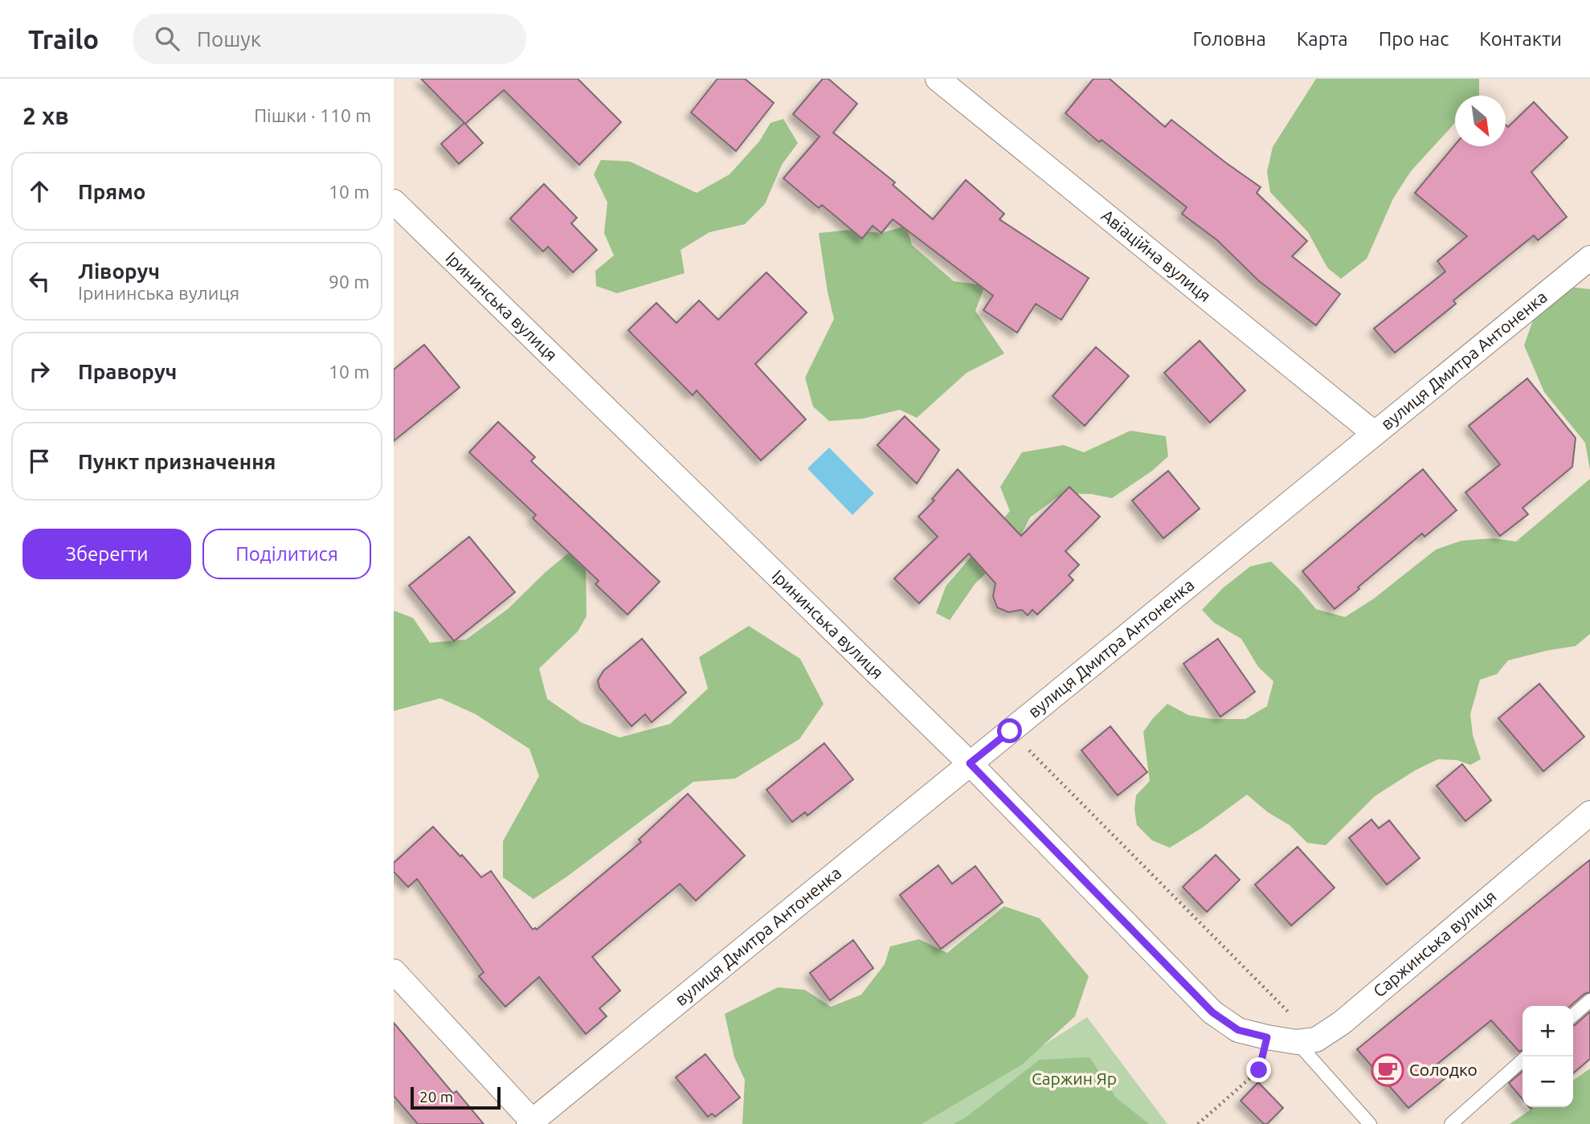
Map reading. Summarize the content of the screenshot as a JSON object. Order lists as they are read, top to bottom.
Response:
{
  "streets": {
    "street": [
      "Авіаційна вулиця",
      "Ірининська вулиця",
      "вулиця Дмитра Антоненка",
      "Саржинська вулиця"
    ]
  },
  "crossings": [
    ["Авіаційна вулиця", "вулиця Дмитра Антоненка"],
    ["Ірининська вулиця", "вулиця Дмитра Антоненка"]
  ],
  "parks": ["Саржин Яр"],
  "places": {
    "cafe": ["Солодко"]
  },
  "scale_bar": "20 m",
  "north": "bottom right",
  "page": {
    "header": "Trailo",
    "search": "Пошук",
    "nav": [
      "Головна",
      "Карта",
      "Про нас",
      "Контакти"
    ],
    "heading": ["2 хв", "Пішки · 110 m"],
    "list": [
      ["Прямо", "10 m"],
      ["Ліворуч", "Ірининська вулиця", "90 m"],
      ["Праворуч", "10 m"],
      "Пункт призначення"
    ],
    "buttons": ["Зберегти", "Поділитися"],
    "map_buttons": ["+", "−"],
    "scale": "20 m"
  }
}
